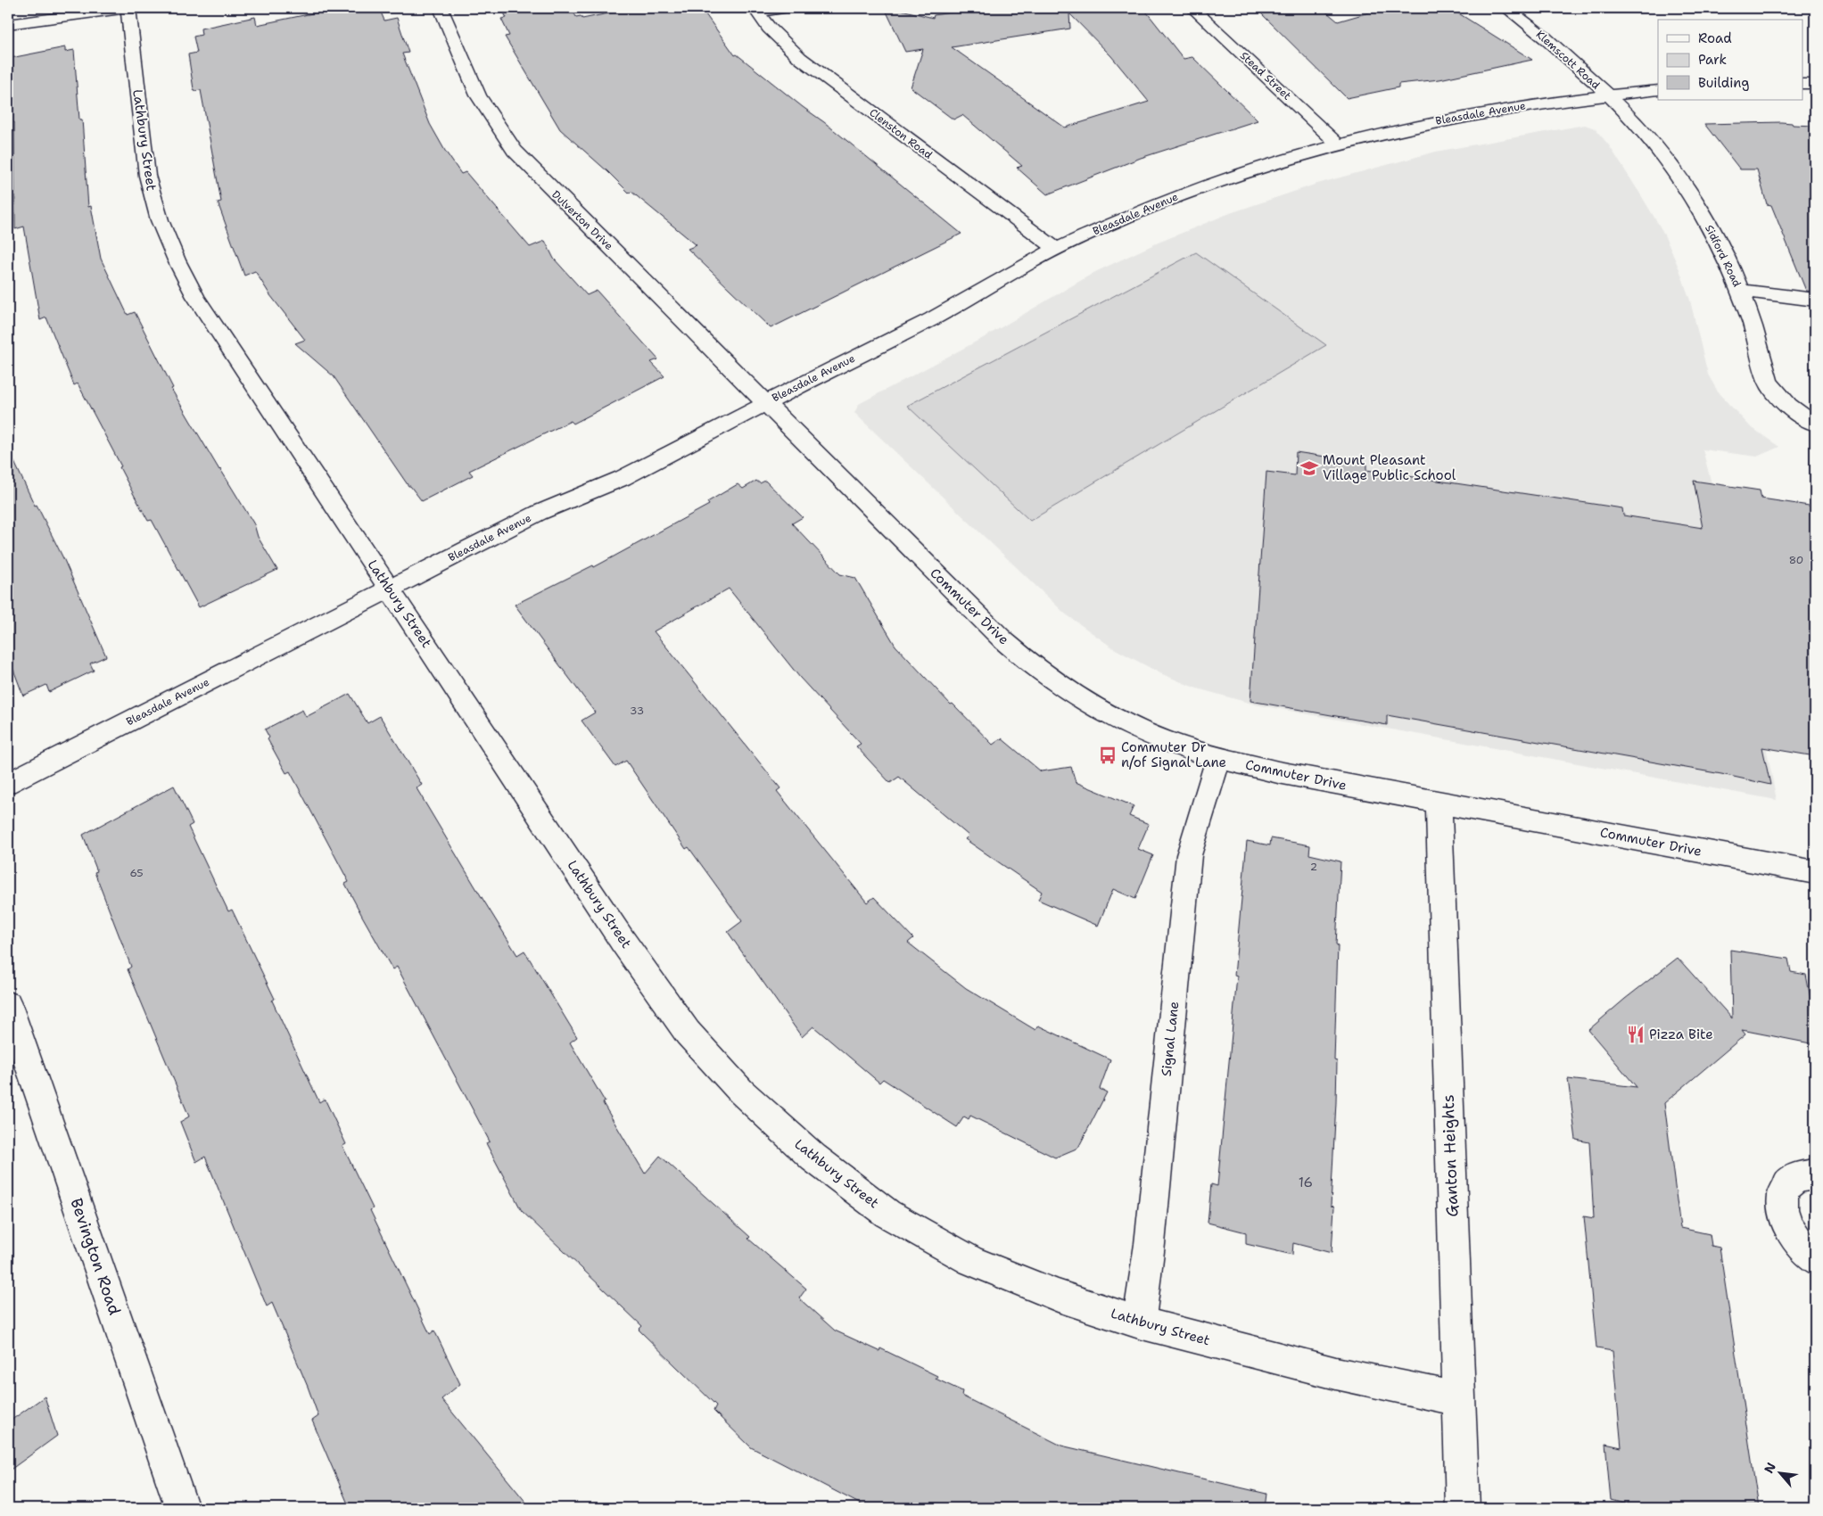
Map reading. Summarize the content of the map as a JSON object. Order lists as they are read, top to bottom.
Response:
{
  "streets": {
    "street": [
      "Klemscott Road",
      "Stead Street",
      "Bleasdale Avenue",
      "Clenston Road",
      "Lathbury Street",
      "Dulverton Drive",
      "Sidford Road",
      "Commuter Drive",
      "Signal Lane",
      "Ganton Heights",
      "Bevington Road"
    ]
  },
  "crossings": [
    ["Klemscott Road", "Bleasdale Avenue"],
    ["Klemscott Road", "Sidford Road"],
    ["Stead Street", "Bleasdale Avenue"],
    ["Bleasdale Avenue", "Clenston Road"],
    ["Bleasdale Avenue", "Lathbury Street"],
    ["Bleasdale Avenue", "Dulverton Drive"],
    ["Bleasdale Avenue", "Sidford Road"],
    ["Bleasdale Avenue", "Commuter Drive"],
    ["Lathbury Street", "Signal Lane"],
    ["Lathbury Street", "Ganton Heights"],
    ["Dulverton Drive", "Commuter Drive"],
    ["Commuter Drive", "Signal Lane"],
    ["Commuter Drive", "Ganton Heights"]
  ],
  "places": {
    "school or university": ["Mount Pleasant Village Public School"],
    "bus stop": ["Commuter Dr n/of Signal Lane"],
    "restaurant": ["Pizza Bite"]
  },
  "house_numbers": [
    "80",
    "33",
    "2",
    "65",
    "16"
  ],
  "legend": ["Road", "Park", "Building"],
  "north": "top left"
}
